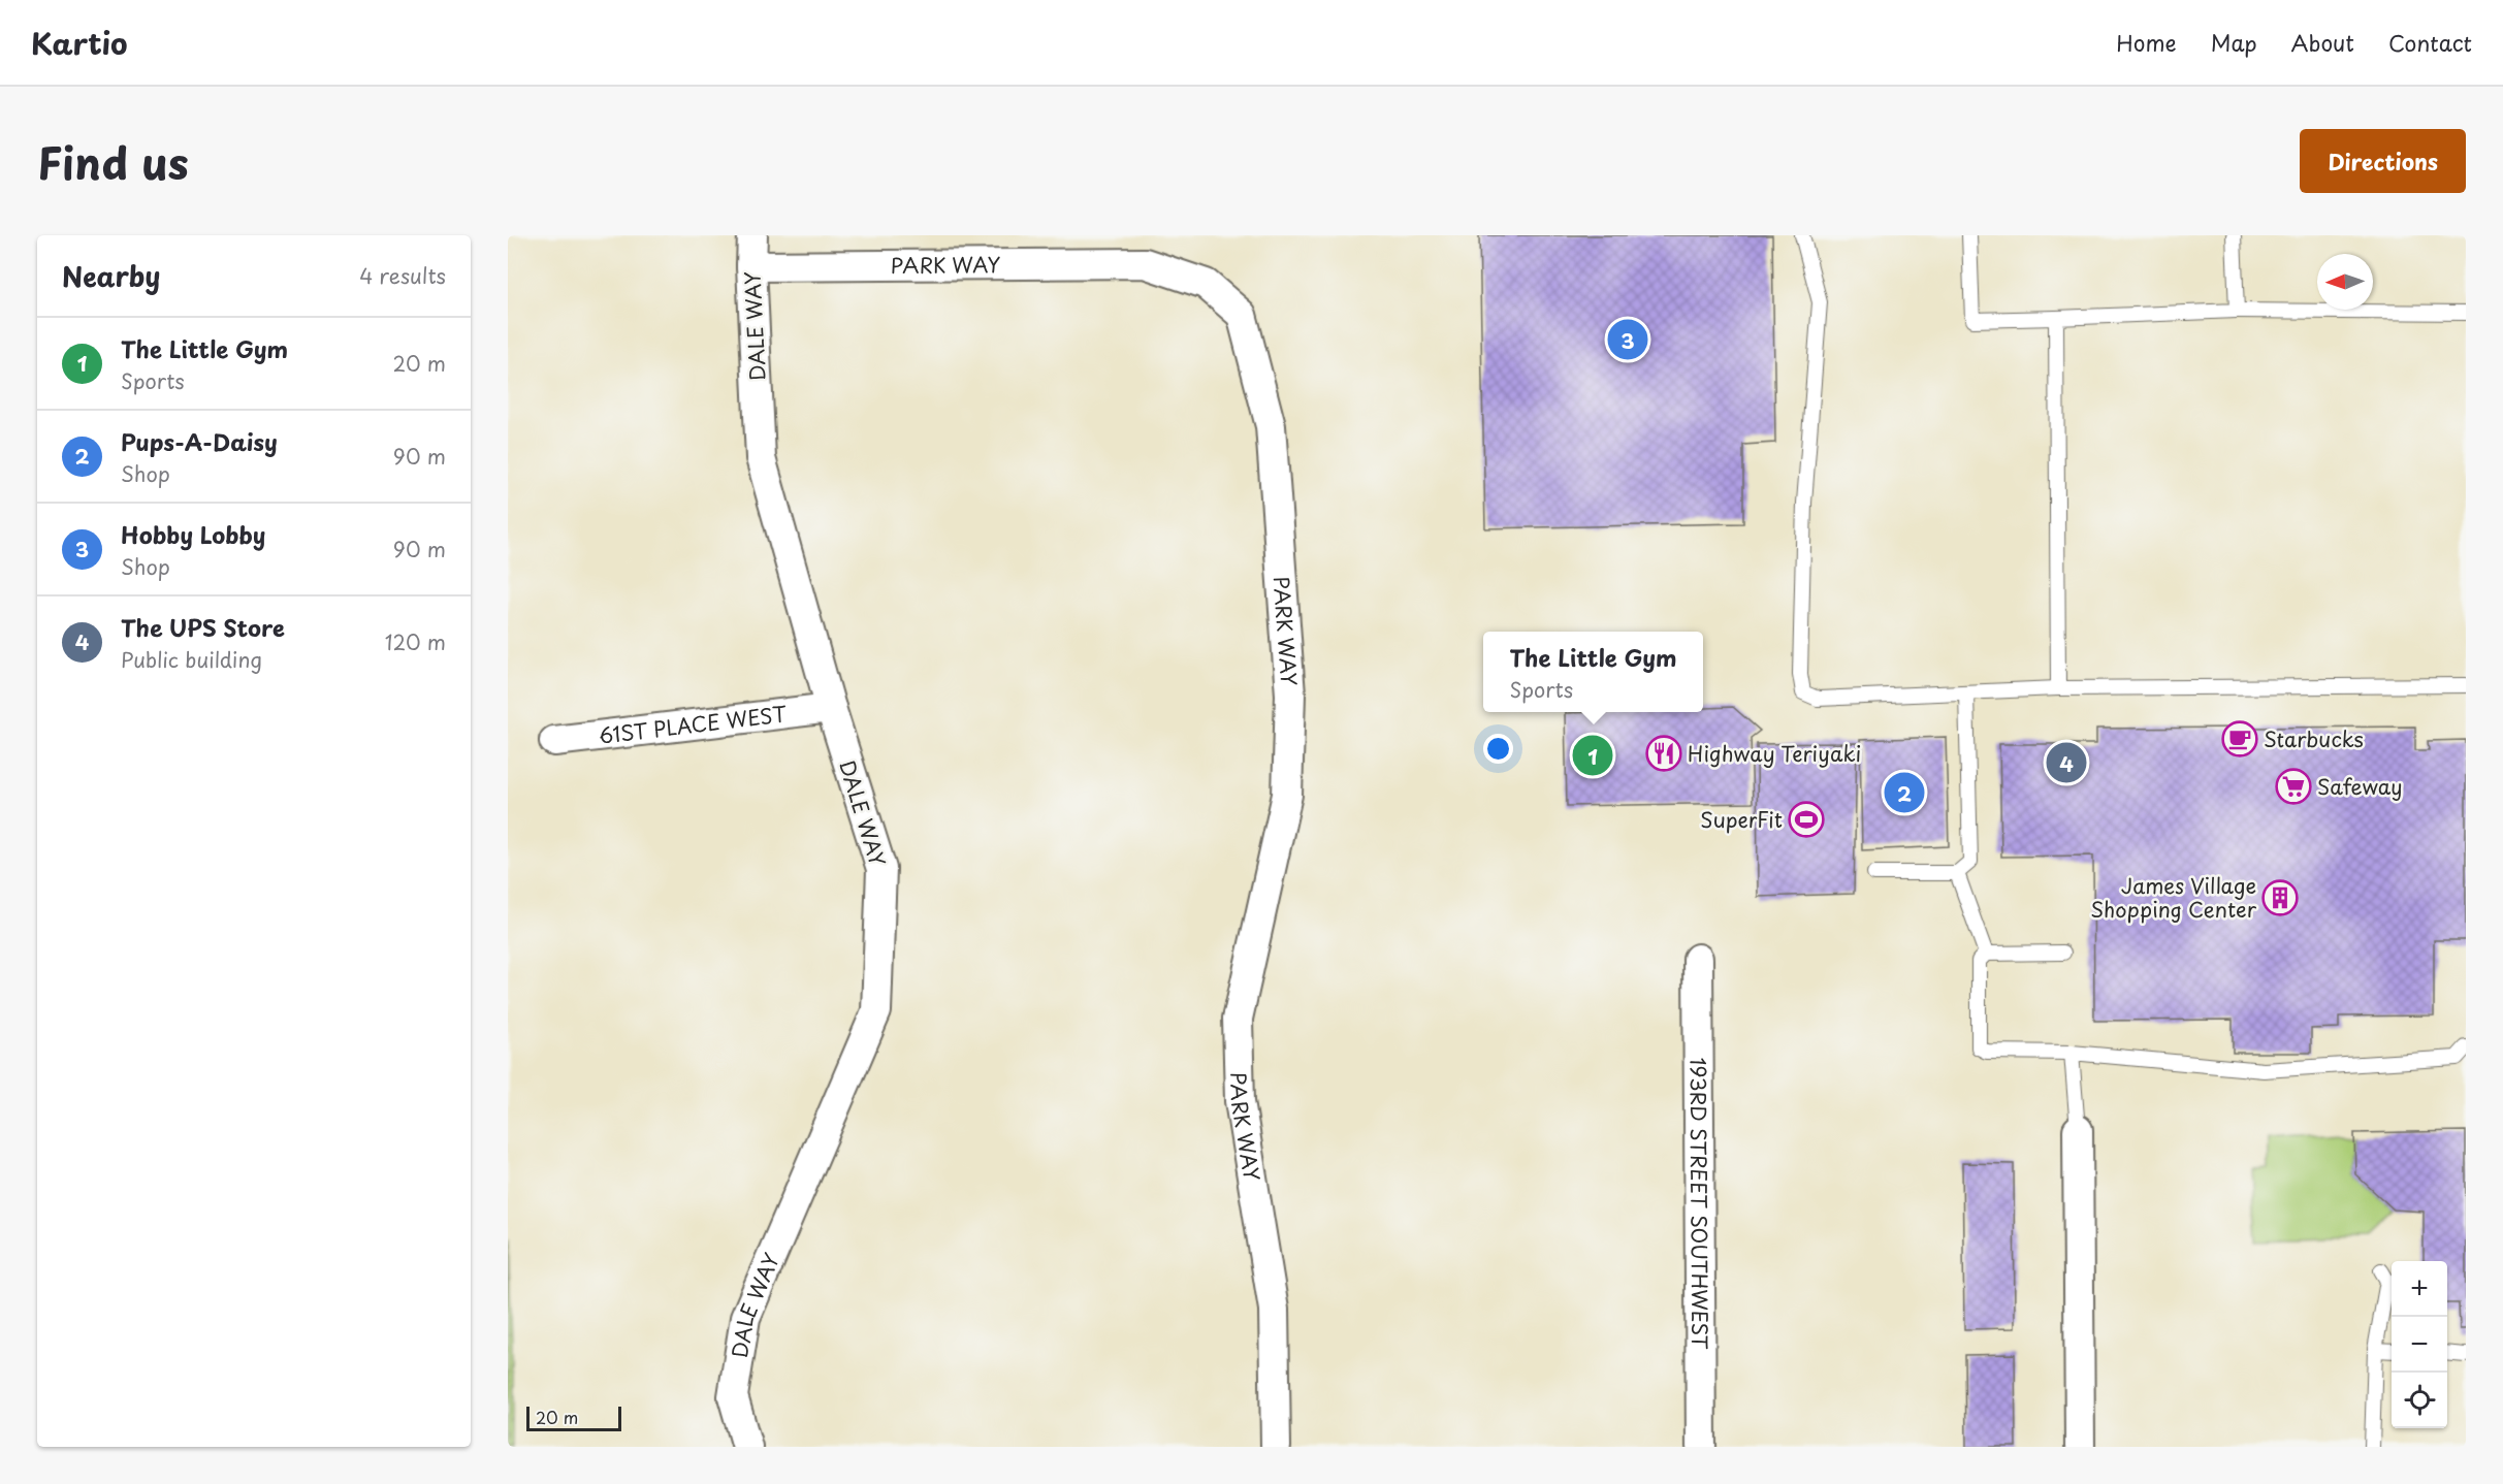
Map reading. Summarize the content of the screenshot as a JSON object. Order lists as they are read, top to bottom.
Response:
{
  "streets": {
    "street": [
      "PARK WAY",
      "DALE WAY",
      "61ST PLACE WEST",
      "193RD STREET SOUTHWEST"
    ]
  },
  "crossings": [
    ["PARK WAY", "DALE WAY"],
    ["DALE WAY", "61ST PLACE WEST"]
  ],
  "places": {
    "cafe": ["Starbucks"],
    "restaurant": ["Highway Teriyaki"],
    "supermarket": ["Safeway"],
    "sports": ["SuperFit"],
    "building": ["James Village Shopping Center"]
  },
  "scale_bar": "20 m",
  "north": "left",
  "page": {
    "header": "Kartio",
    "nav": [
      "Home",
      "Map",
      "About",
      "Contact"
    ],
    "title": "Find us",
    "buttons": "Directions",
    "heading": ["Nearby", "4 results"],
    "list": [
      {
        "mark": "1",
        "name": "The Little Gym",
        "note": "Sports",
        "value": "20 m"
      },
      {
        "mark": "2",
        "name": "Pups-A-Daisy",
        "note": "Shop",
        "value": "90 m"
      },
      {
        "mark": "3",
        "name": "Hobby Lobby",
        "note": "Shop",
        "value": "90 m"
      },
      {
        "mark": "4",
        "name": "The UPS Store",
        "note": "Public building",
        "value": "120 m"
      }
    ],
    "pins": [
      "3",
      "1",
      "4",
      "2"
    ],
    "popup": ["The Little Gym", "Sports"],
    "map_buttons": ["+", "−"],
    "scale": "20 m"
  }
}
